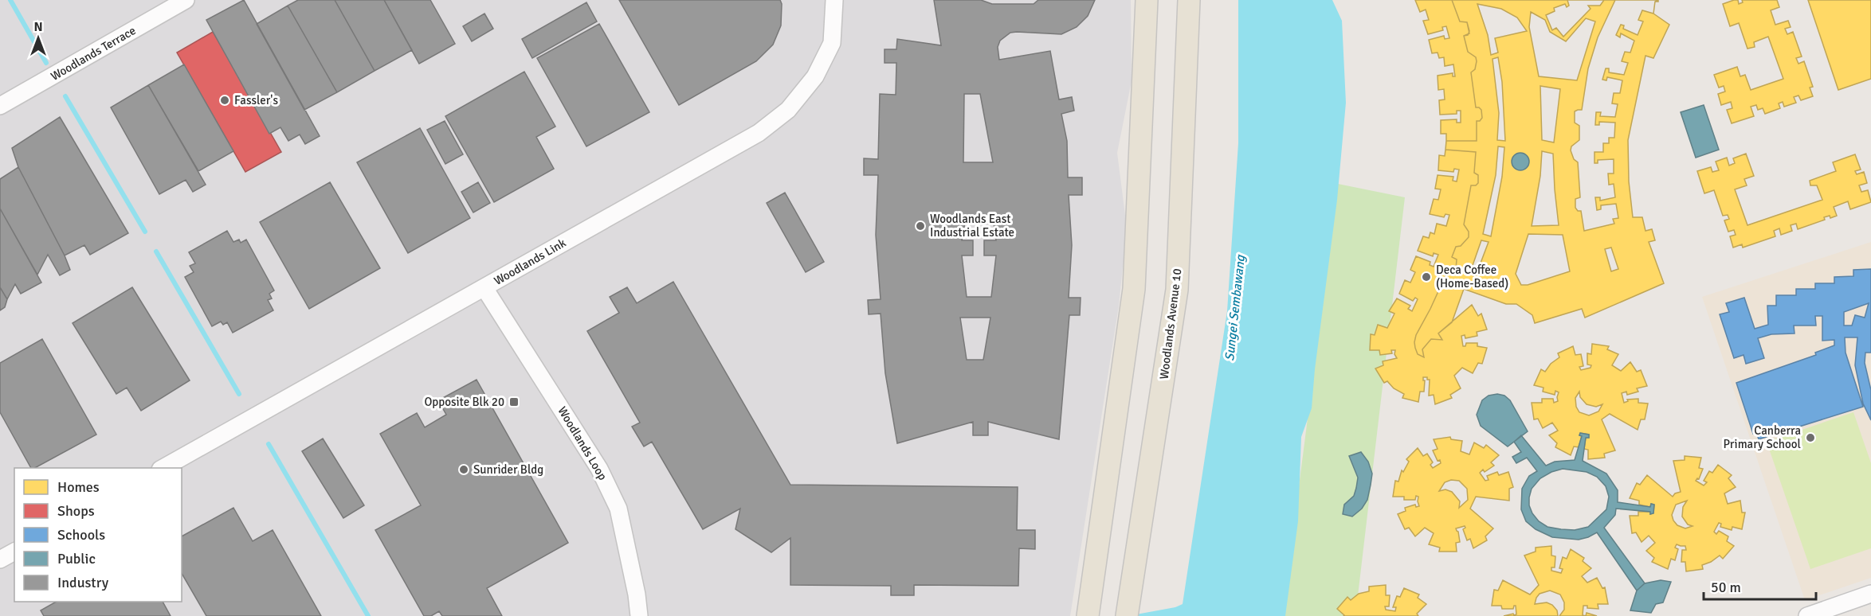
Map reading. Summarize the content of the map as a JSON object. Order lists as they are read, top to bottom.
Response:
{
  "streets": {
    "main road": ["Woodlands Avenue 10"],
    "street": ["Woodlands Terrace", "Woodlands Link", "Woodlands Loop"]
  },
  "crossings": [
    ["Woodlands Link", "Woodlands Loop"]
  ],
  "water": ["Sungei Sembawang"],
  "places": {
    "other": [
      "Fassler's",
      "Woodlands East Industrial Estate",
      "Deca Coffee (Home-Based)",
      "Canberra Primary School",
      "Sunrider Bldg"
    ],
    "transit": ["Opposite Blk 20"]
  },
  "legend": [
    "Homes",
    "Shops",
    "Schools",
    "Public",
    "Industry"
  ],
  "scale_bar": "50 m",
  "north": "top"
}
